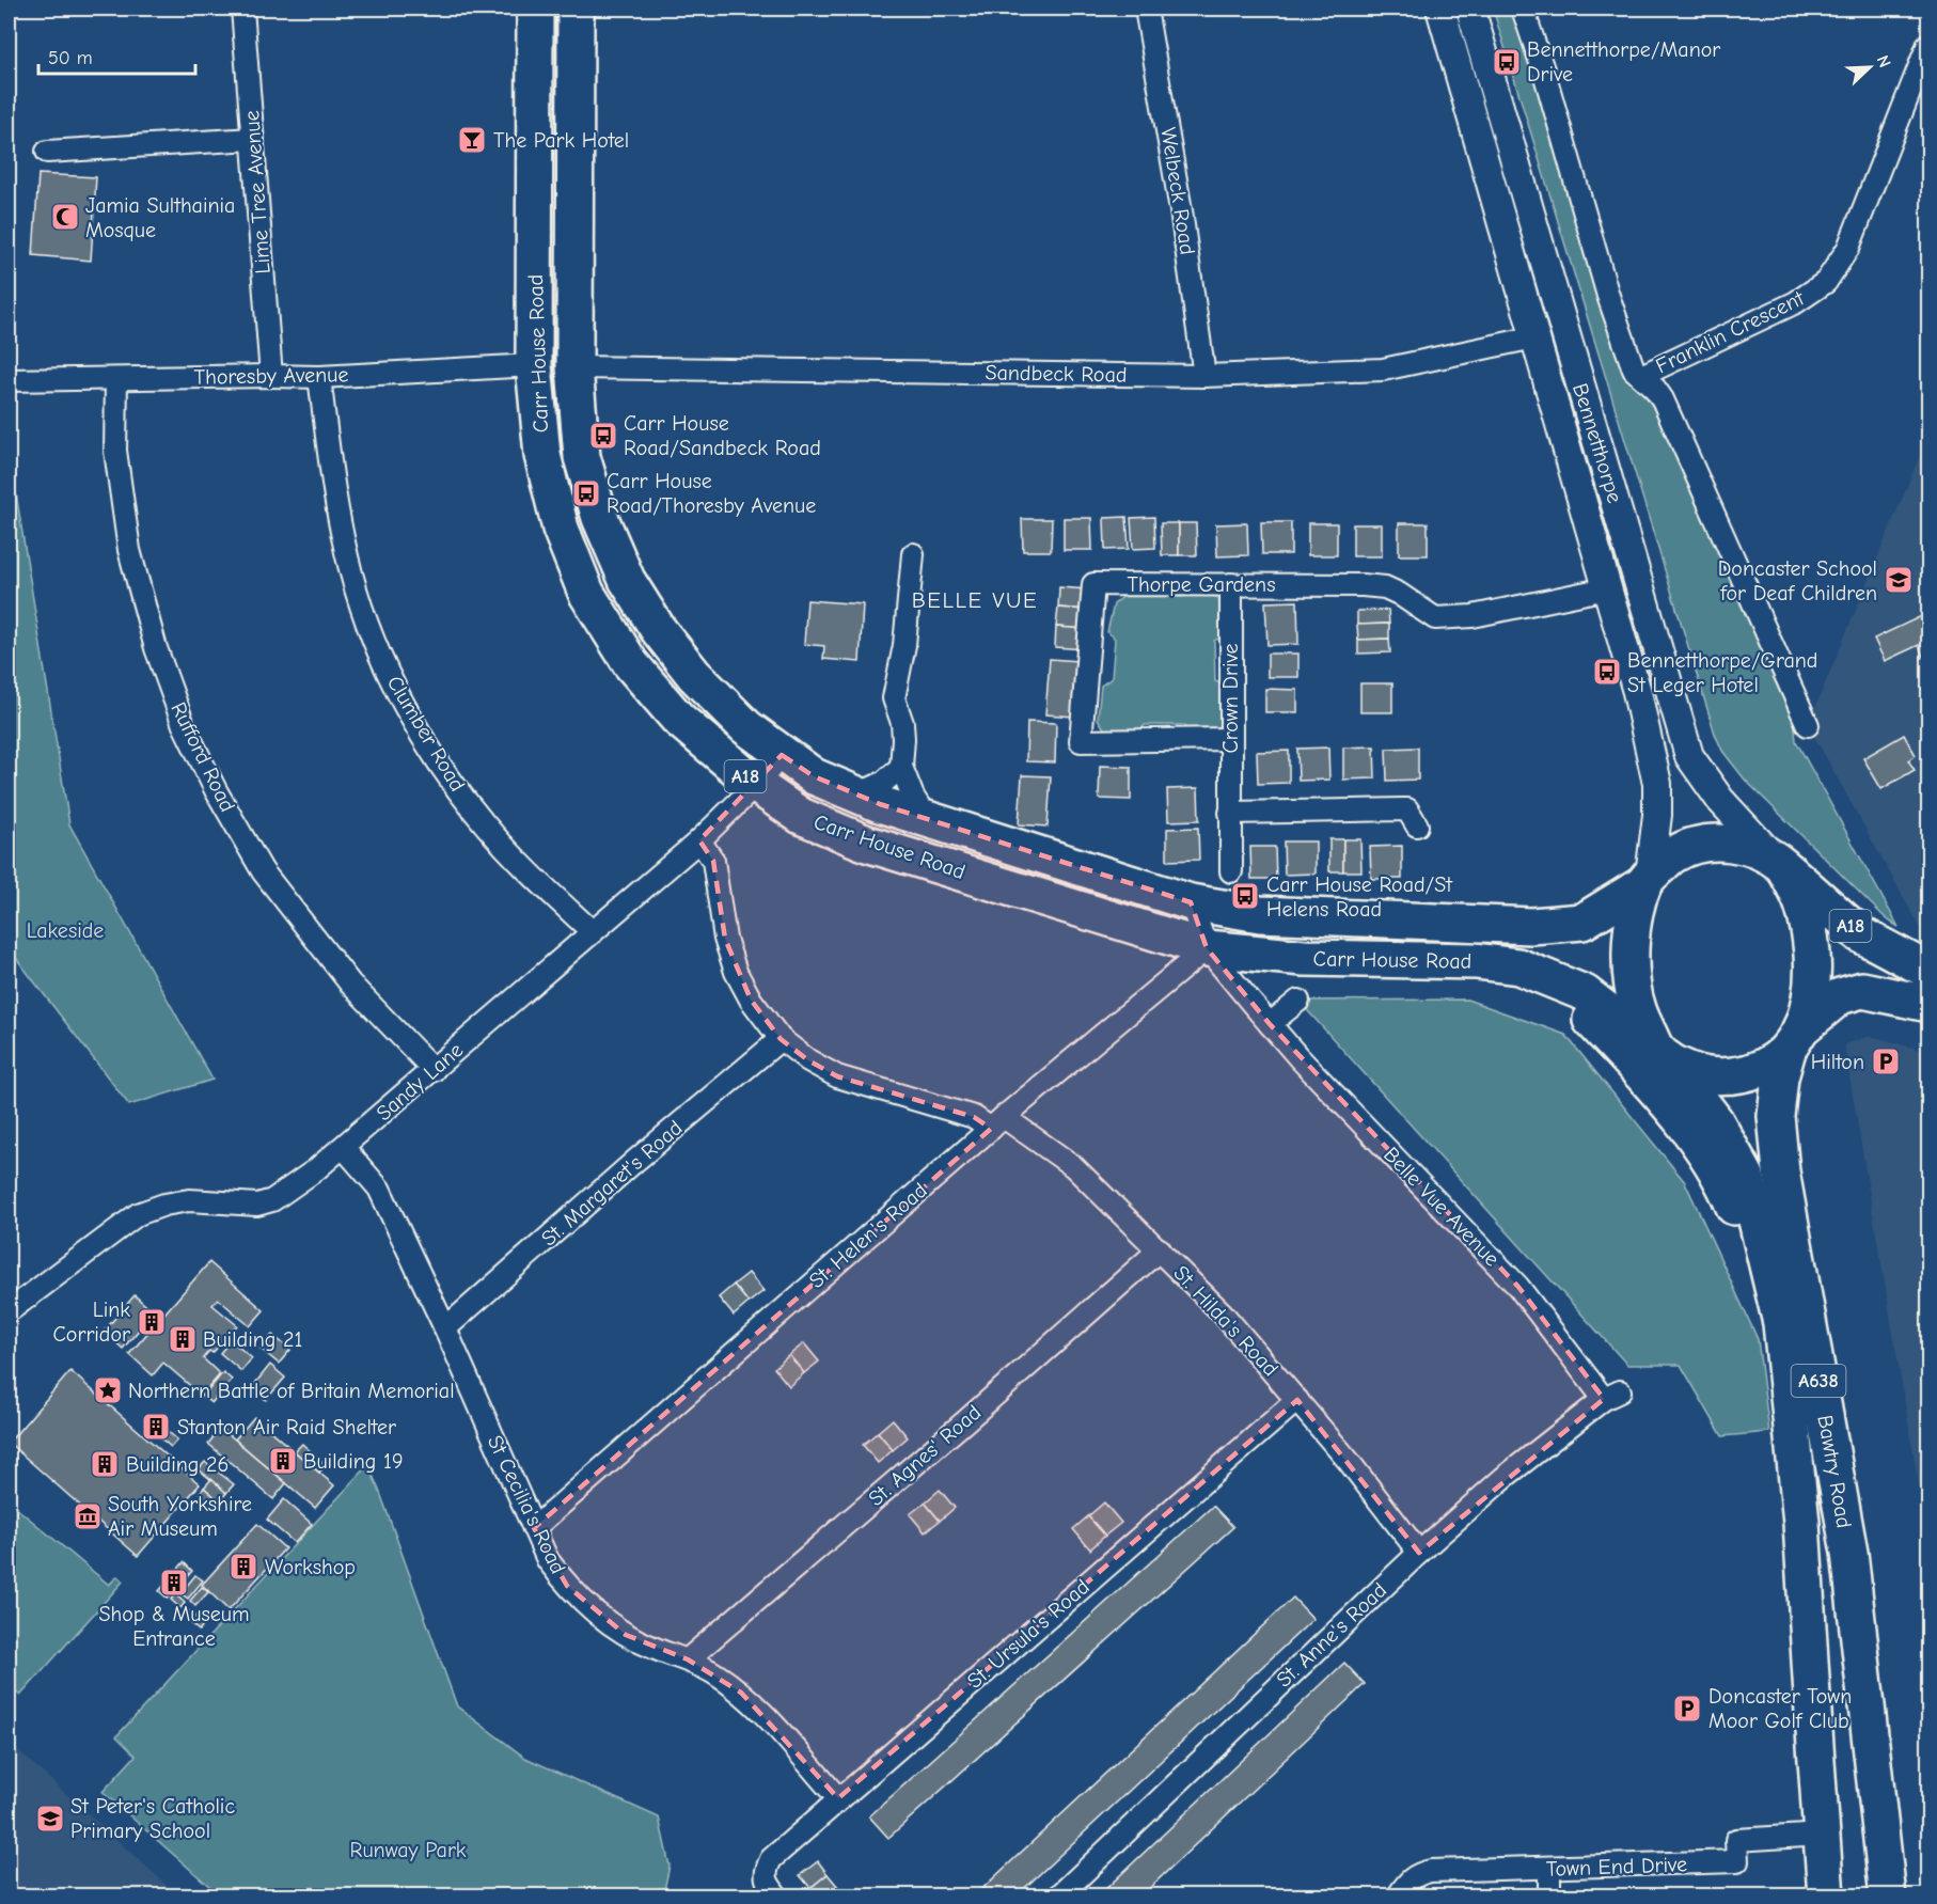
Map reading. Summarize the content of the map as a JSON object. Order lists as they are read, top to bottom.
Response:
{
  "streets": {
    "highway": [
      "Carr House Road",
      "A18",
      "A638",
      "Bawtry Road"
    ],
    "street": [
      "Welbeck Road",
      "Lime Tree Avenue",
      "Franklin Crescent",
      "Sandbeck Road",
      "Thoresby Avenue",
      "Bennetthorpe",
      "Thorpe Gardens",
      "Crown Drive",
      "Clumber Road",
      "Rufford Road",
      "Sandy Lane",
      "St. Margaret's Road",
      "Belle Vue Avenue",
      "St. Helen's Road",
      "St. Hilda's Road",
      "St. Agnes' Road",
      "St Cecilia's Road",
      "St. Ursula's Road",
      "St. Anne's Road",
      "Town End Drive"
    ]
  },
  "crossings": [
    ["Welbeck Road", "Sandbeck Road"],
    ["Lime Tree Avenue", "Thoresby Avenue"],
    ["Carr House Road", "Sandbeck Road"],
    ["Carr House Road", "Thoresby Avenue"],
    ["Carr House Road", "Bennetthorpe"],
    ["Carr House Road", "A18"],
    ["Carr House Road", "Sandy Lane"],
    ["Carr House Road", "Belle Vue Avenue"],
    ["Carr House Road", "St. Helen's Road"],
    ["Carr House Road", "Bawtry Road"],
    ["Sandbeck Road", "Bennetthorpe"],
    ["Thoresby Avenue", "Clumber Road"],
    ["Thoresby Avenue", "Rufford Road"],
    ["Bennetthorpe", "Thorpe Gardens"],
    ["Bennetthorpe", "A18"],
    ["Bennetthorpe", "Bawtry Road"],
    ["Thorpe Gardens", "Crown Drive"],
    ["Clumber Road", "Sandy Lane"],
    ["Rufford Road", "Sandy Lane"],
    ["A18", "Bawtry Road"],
    ["Sandy Lane", "St. Hilda's Road"],
    ["Sandy Lane", "St Cecilia's Road"],
    ["St. Margaret's Road", "St. Hilda's Road"],
    ["St. Margaret's Road", "St Cecilia's Road"],
    ["Belle Vue Avenue", "St. Helen's Road"],
    ["Belle Vue Avenue", "St. Anne's Road"],
    ["St. Helen's Road", "St. Hilda's Road"],
    ["St. Helen's Road", "St Cecilia's Road"],
    ["St. Hilda's Road", "St. Agnes' Road"],
    ["St. Hilda's Road", "St. Ursula's Road"],
    ["St. Hilda's Road", "St. Anne's Road"],
    ["St. Agnes' Road", "St Cecilia's Road"],
    ["Bawtry Road", "Town End Drive"],
    ["St Cecilia's Road", "St. Ursula's Road"]
  ],
  "districts": ["BELLE VUE"],
  "parks": ["Lakeside", "Runway Park"],
  "places": {
    "bus stop": [
      "Bennetthorpe/Manor Drive",
      "Carr House Road/Sandbeck Road",
      "Carr House Road/Thoresby Avenue",
      "Bennetthorpe/Grand St Leger Hotel",
      "Carr House Road/St Helens Road"
    ],
    "bar": ["The Park Hotel"],
    "mosque": ["Jamia Sulthainia Mosque"],
    "school or university": ["Doncaster School for Deaf Children", "St Peter's Catholic Primary School"],
    "parking": ["Hilton", "Doncaster Town Moor Golf Club"],
    "building": [
      "Link Corridor",
      "Building 21",
      "Stanton Air Raid Shelter",
      "Building 19",
      "Building 26",
      "Workshop",
      "Shop & Museum Entrance"
    ],
    "place": ["Northern Battle of Britain Memorial"],
    "museum": ["South Yorkshire Air Museum"]
  },
  "scale_bar": "50 m",
  "north": "top right"
}
